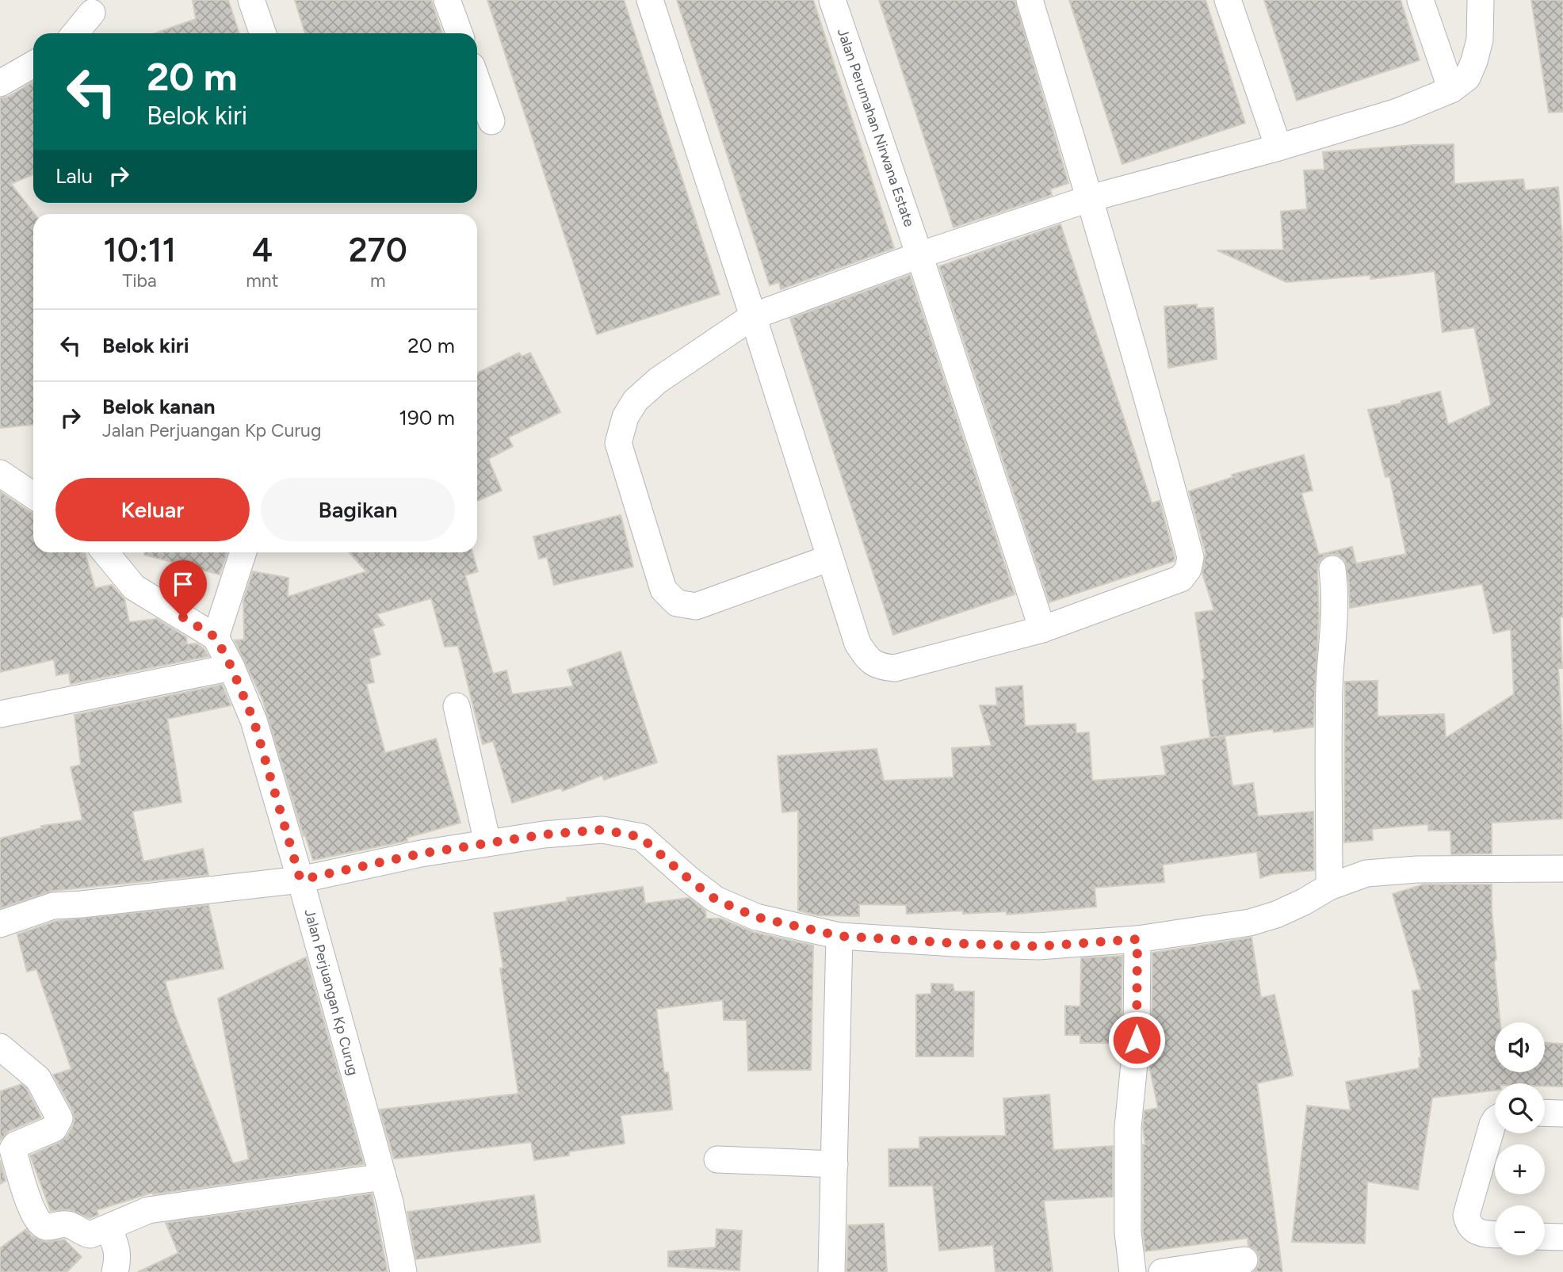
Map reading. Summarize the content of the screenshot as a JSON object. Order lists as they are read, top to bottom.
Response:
{
  "streets": {
    "street": ["Jalan Perumahan Nirwana Estate", "Jalan Perjuangan Kp Curug"]
  },
  "page": {
    "turn": ["20 m", "Belok kiri"],
    "then": "Lalu",
    "eta": [
      "10:11",
      "Tiba",
      "4",
      "mnt",
      "270",
      "m"
    ],
    "list": [
      {
        "name": "Belok kiri",
        "value": "20 m"
      },
      {
        "name": "Belok kanan",
        "note": "Jalan Perjuangan Kp Curug",
        "value": "190 m"
      }
    ],
    "buttons": ["Keluar", "Bagikan"],
    "map_buttons": ["+", "−"]
  }
}
